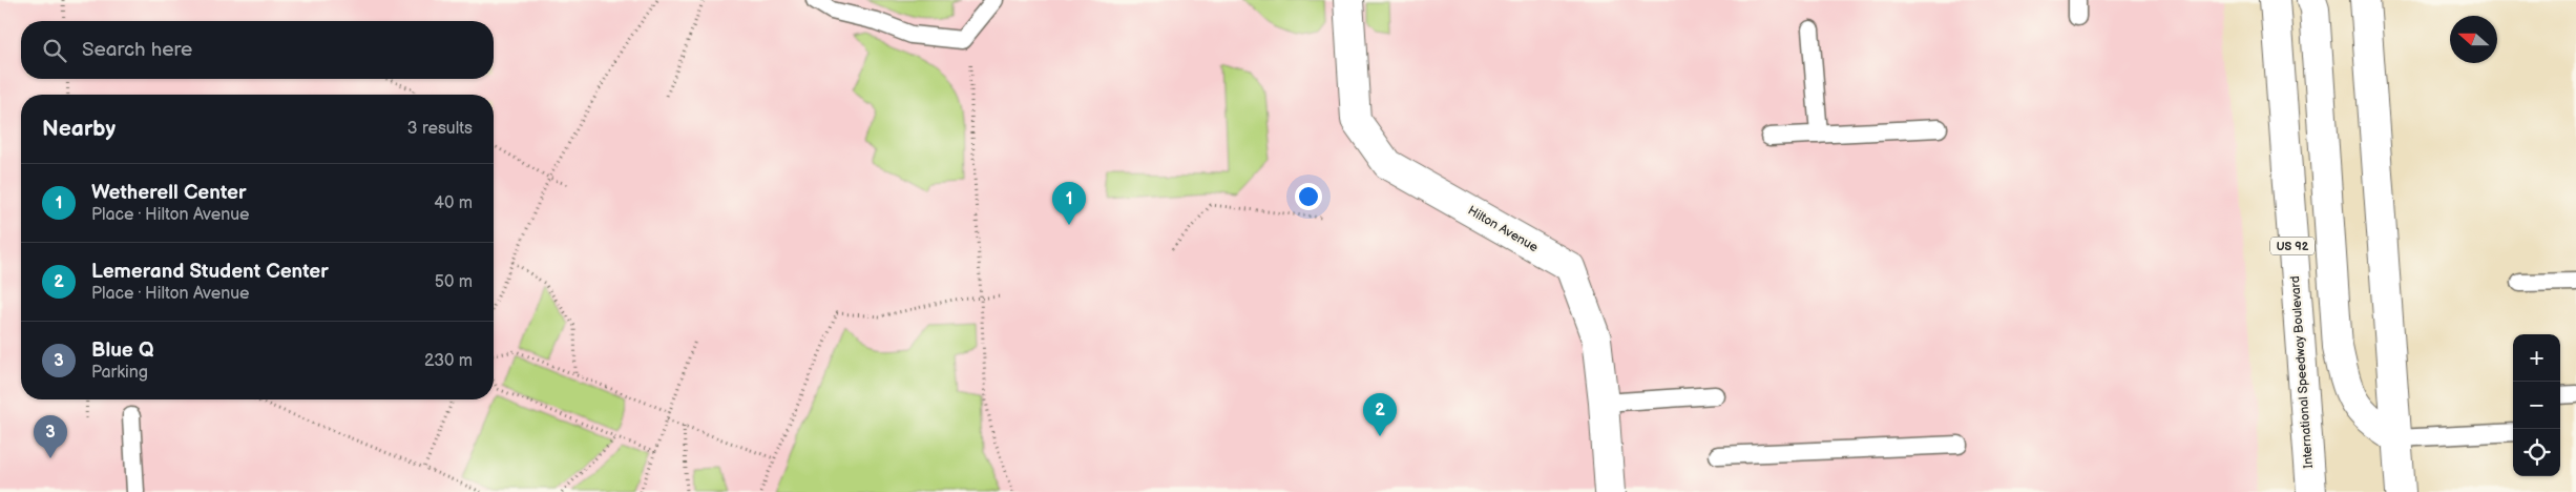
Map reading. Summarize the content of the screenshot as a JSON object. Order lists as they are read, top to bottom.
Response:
{
  "streets": {
    "main road": ["Hilton Avenue", "US 92", "International Speedway Boulevard"]
  },
  "north": "left",
  "page": {
    "search": "Search here",
    "heading": ["Nearby", "3 results"],
    "list": [
      {
        "mark": "1",
        "name": "Wetherell Center",
        "note": "Place · Hilton Avenue",
        "value": "40 m"
      },
      {
        "mark": "2",
        "name": "Lemerand Student Center",
        "note": "Place · Hilton Avenue",
        "value": "50 m"
      },
      {
        "mark": "3",
        "name": "Blue Q",
        "note": "Parking",
        "value": "230 m"
      }
    ],
    "pins": ["1", "2", "3"],
    "map_buttons": ["+", "−"]
  }
}
